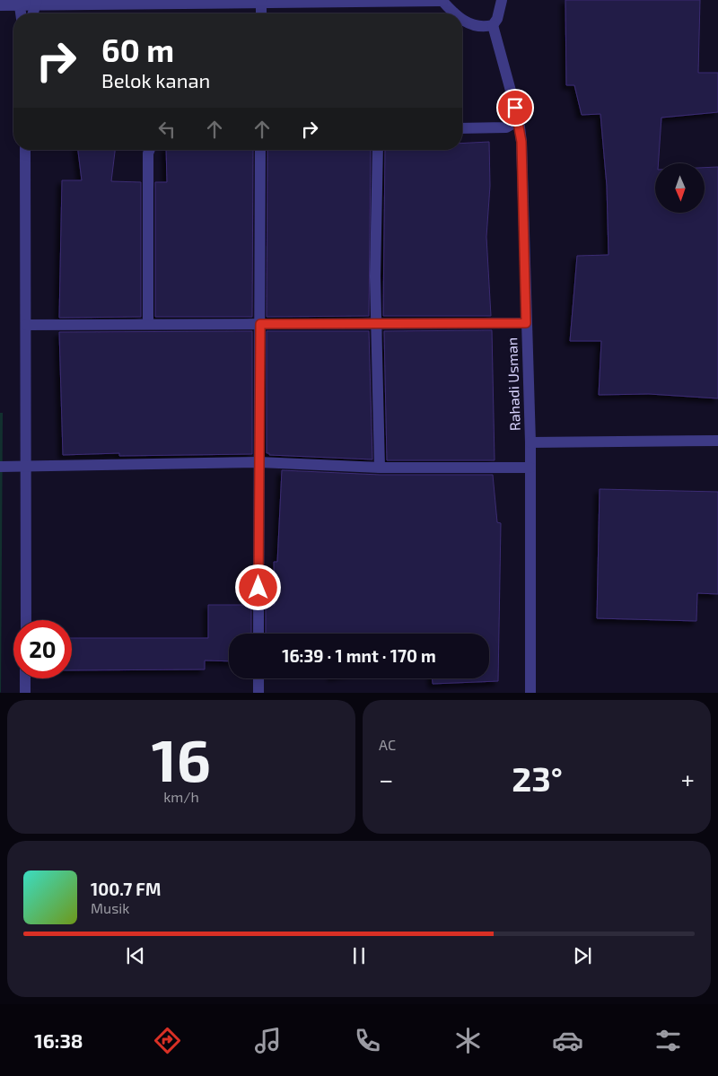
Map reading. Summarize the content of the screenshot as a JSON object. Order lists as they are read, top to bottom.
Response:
{
  "streets": {
    "street": ["Rahadi Usman"]
  },
  "north": "bottom",
  "page": {
    "turn": ["60 m", "Belok kanan"],
    "limit": "20",
    "trip": "16:39 · 1 mnt · 170 m",
    "tile": [
      ["16", "km/h"],
      "AC"
    ],
    "heat": ["−", "23°", "+"],
    "song": ["100.7 FM", "Musik"],
    "tabs": "16:38"
  }
}
